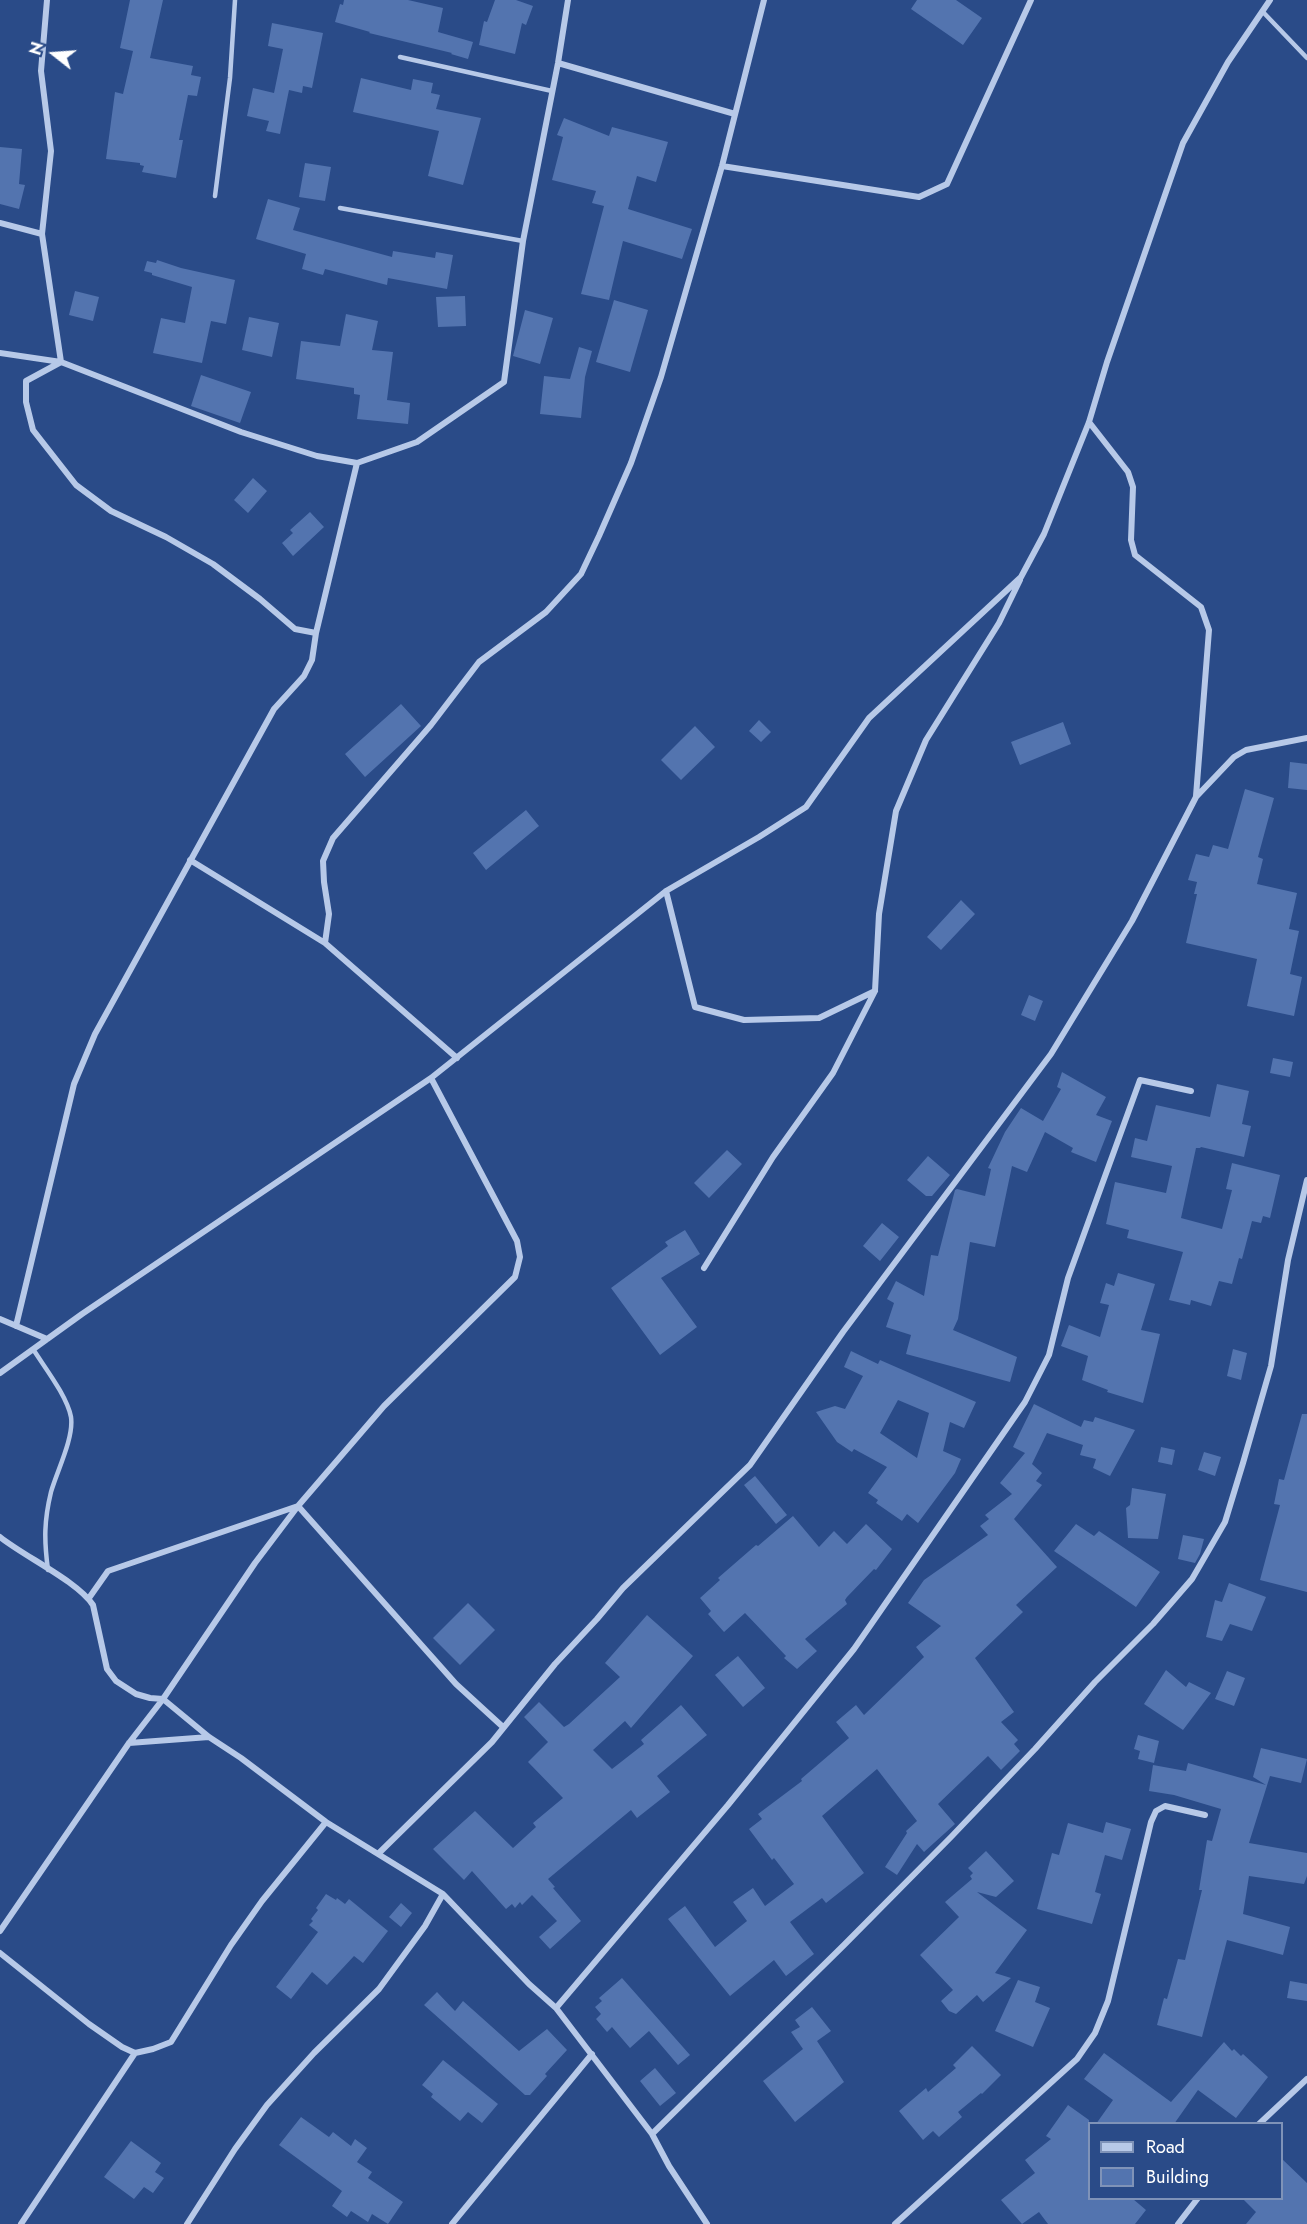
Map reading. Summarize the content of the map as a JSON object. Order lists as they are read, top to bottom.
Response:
{
  "legend": ["Road", "Building"],
  "north": "left"
}
